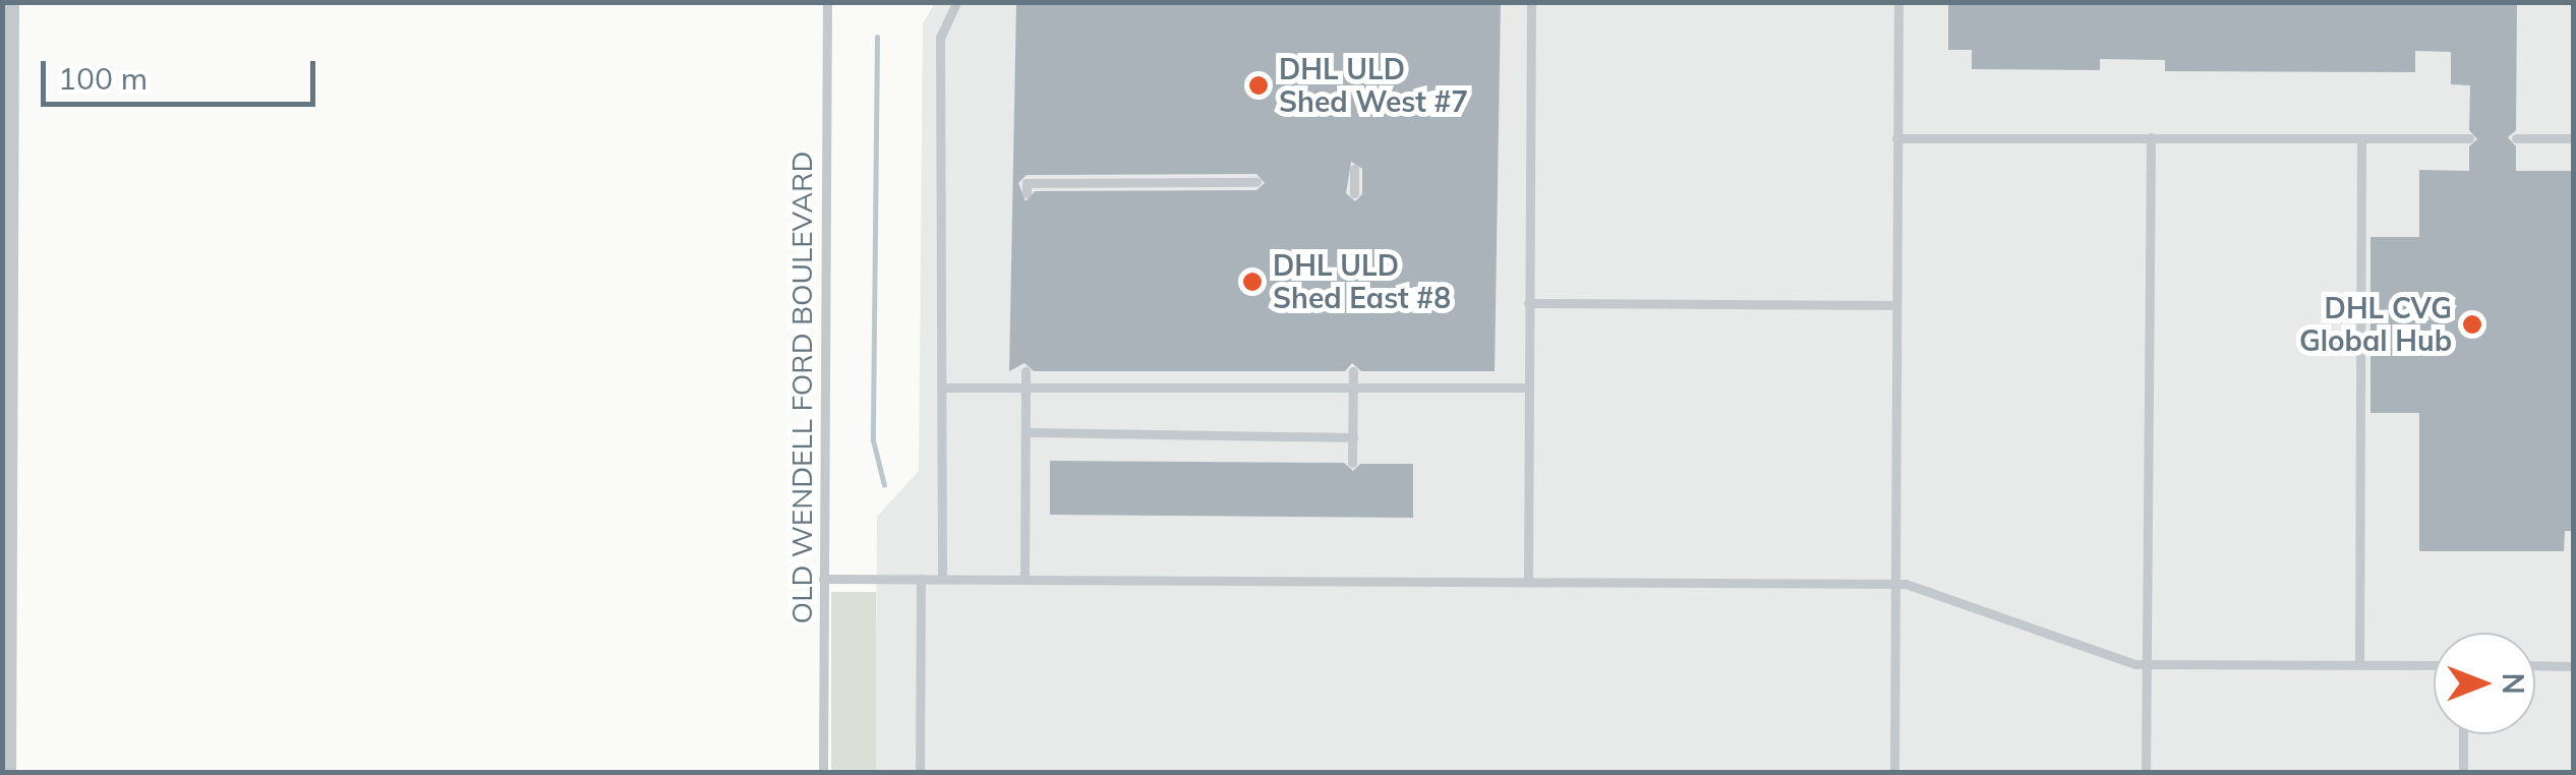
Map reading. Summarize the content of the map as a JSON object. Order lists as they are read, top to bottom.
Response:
{
  "streets": {
    "lane": ["OLD WENDELL FORD BOULEVARD"]
  },
  "places": ["DHL ULD Shed West #7", "DHL ULD Shed East #8", "DHL CVG Global Hub"],
  "scale_bar": "100 m",
  "north": "right"
}
